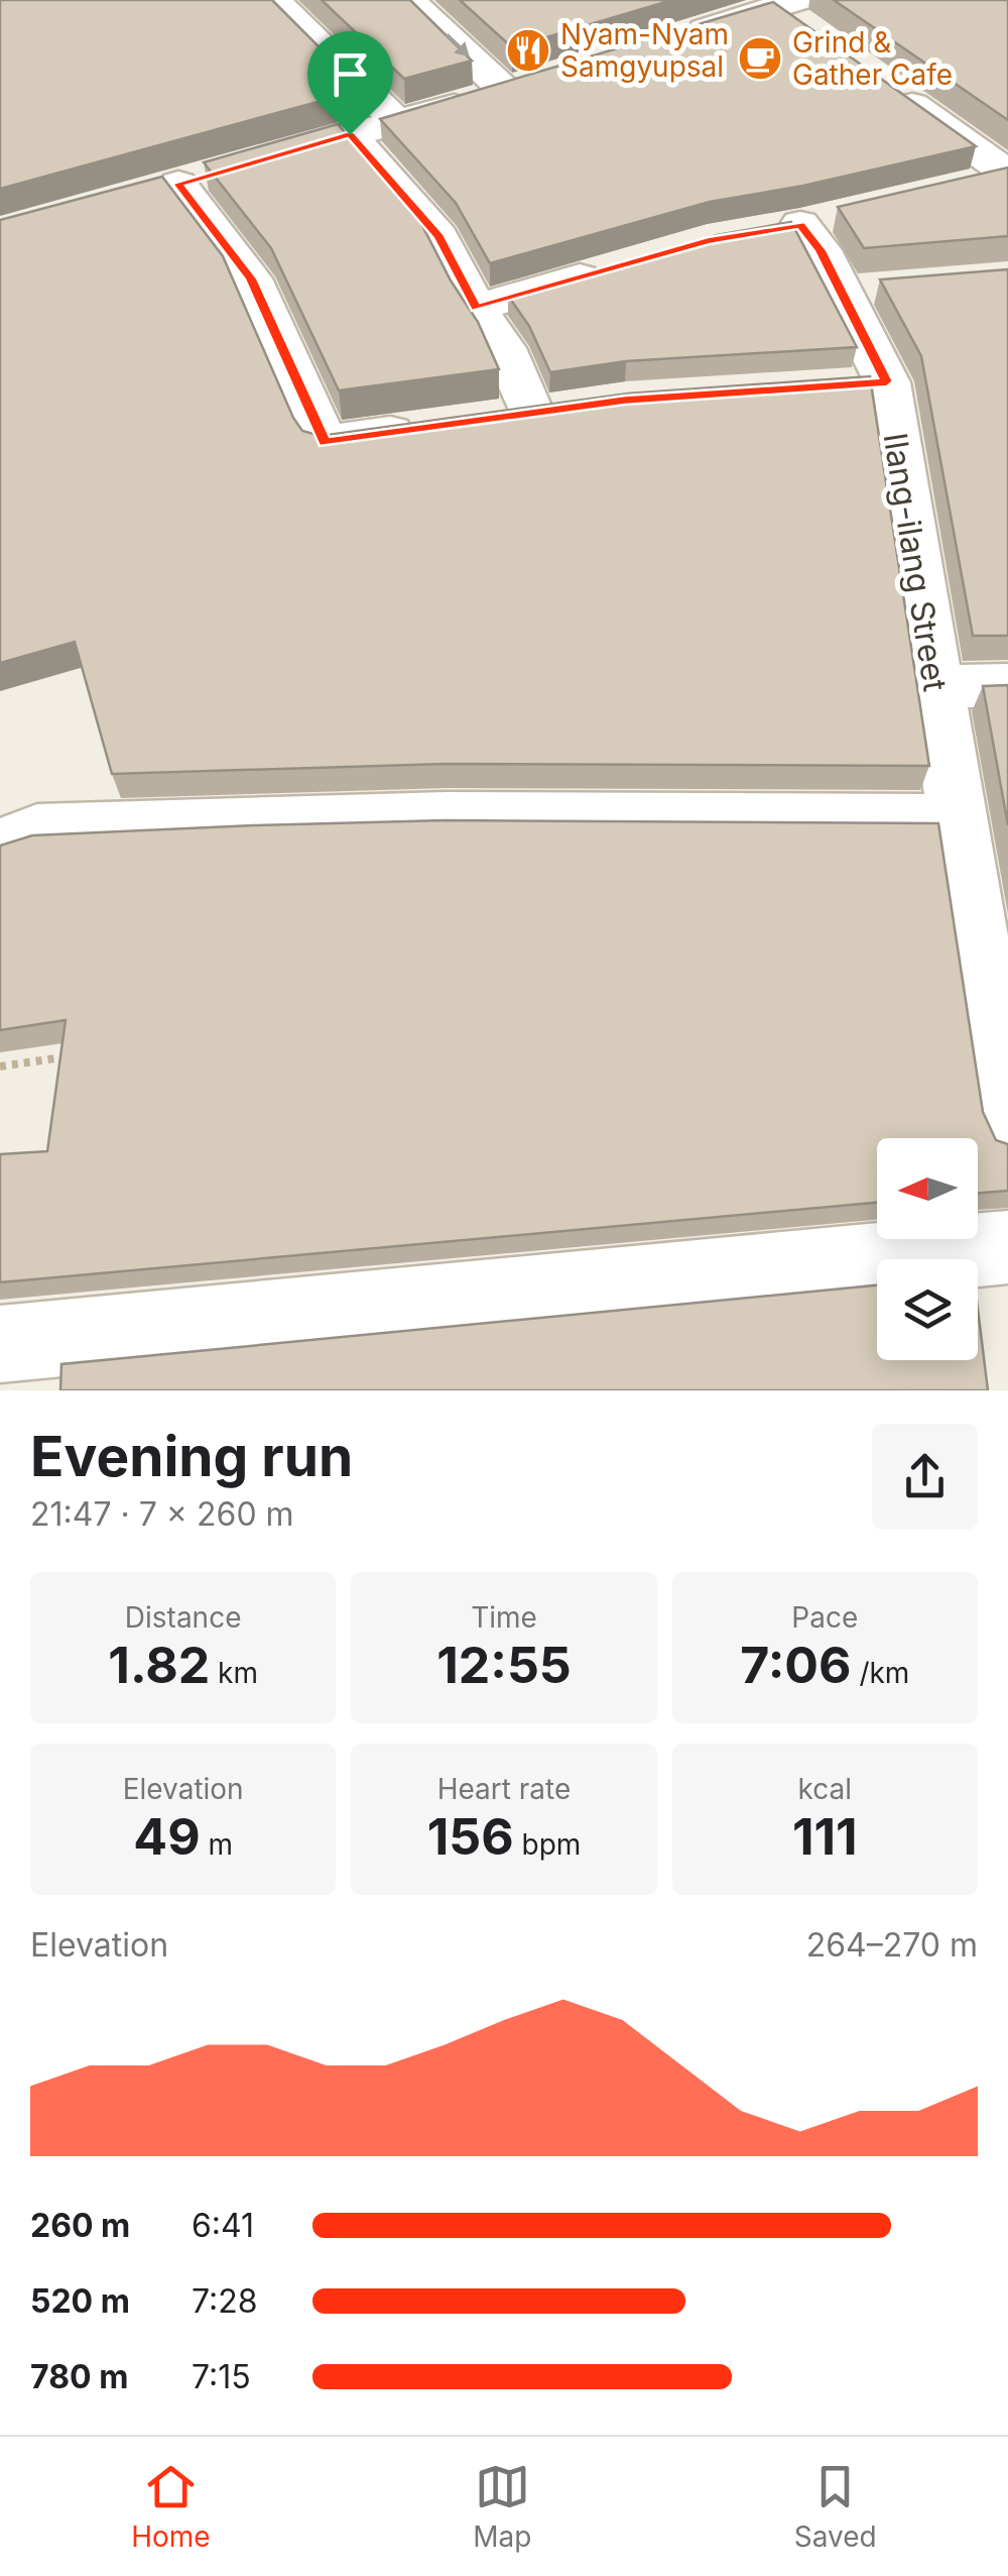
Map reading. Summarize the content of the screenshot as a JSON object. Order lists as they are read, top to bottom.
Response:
{
  "streets": {
    "street": ["Ilang-ilang Street"]
  },
  "places": {
    "restaurant": ["Nyam-Nyam Samgyupsal"],
    "cafe": ["Grind & Gather Cafe"]
  },
  "north": "left",
  "page": {
    "heading": ["Evening run", "21:47 · 7 × 260 m"],
    "stats": [
      ["Distance", "1.82 km"],
      ["Time", "12:55"],
      ["Pace", "7:06 /km"],
      ["Elevation", "49 m"],
      ["Heart rate", "156 bpm"],
      ["kcal", "111"]
    ],
    "chart": ["Elevation", "264–270 m"],
    "list": [
      {
        "name": "260 m",
        "note": "6:41"
      },
      {
        "name": "520 m",
        "note": "7:28"
      },
      {
        "name": "780 m",
        "note": "7:15"
      }
    ],
    "tabs": ["Home", "Map", "Saved"]
  }
}
